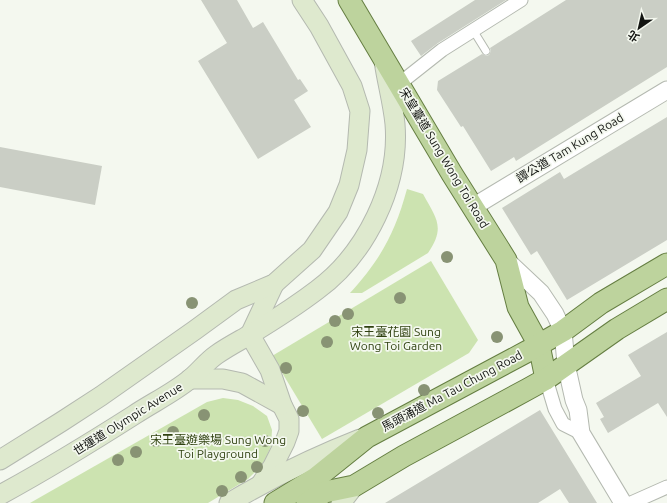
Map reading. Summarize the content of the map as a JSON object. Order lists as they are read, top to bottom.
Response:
{
  "streets": {
    "main road": ["宋皇臺道 Sung Wong Toi Road", "馬頭涌道 Ma Tau Chung Road", "世運道 Olympic Avenue"],
    "street": ["譚公道 Tam Kung Road"]
  },
  "crossings": [
    ["譚公道 Tam Kung Road", "宋皇臺道 Sung Wong Toi Road"],
    ["宋皇臺道 Sung Wong Toi Road", "馬頭涌道 Ma Tau Chung Road"],
    ["宋皇臺道 Sung Wong Toi Road", "世運道 Olympic Avenue"]
  ],
  "parks": ["宋王臺花園 Sung Wong Toi Garden", "宋王臺遊樂場 Sung Wong Toi Playground"],
  "north": "bottom left"
}
